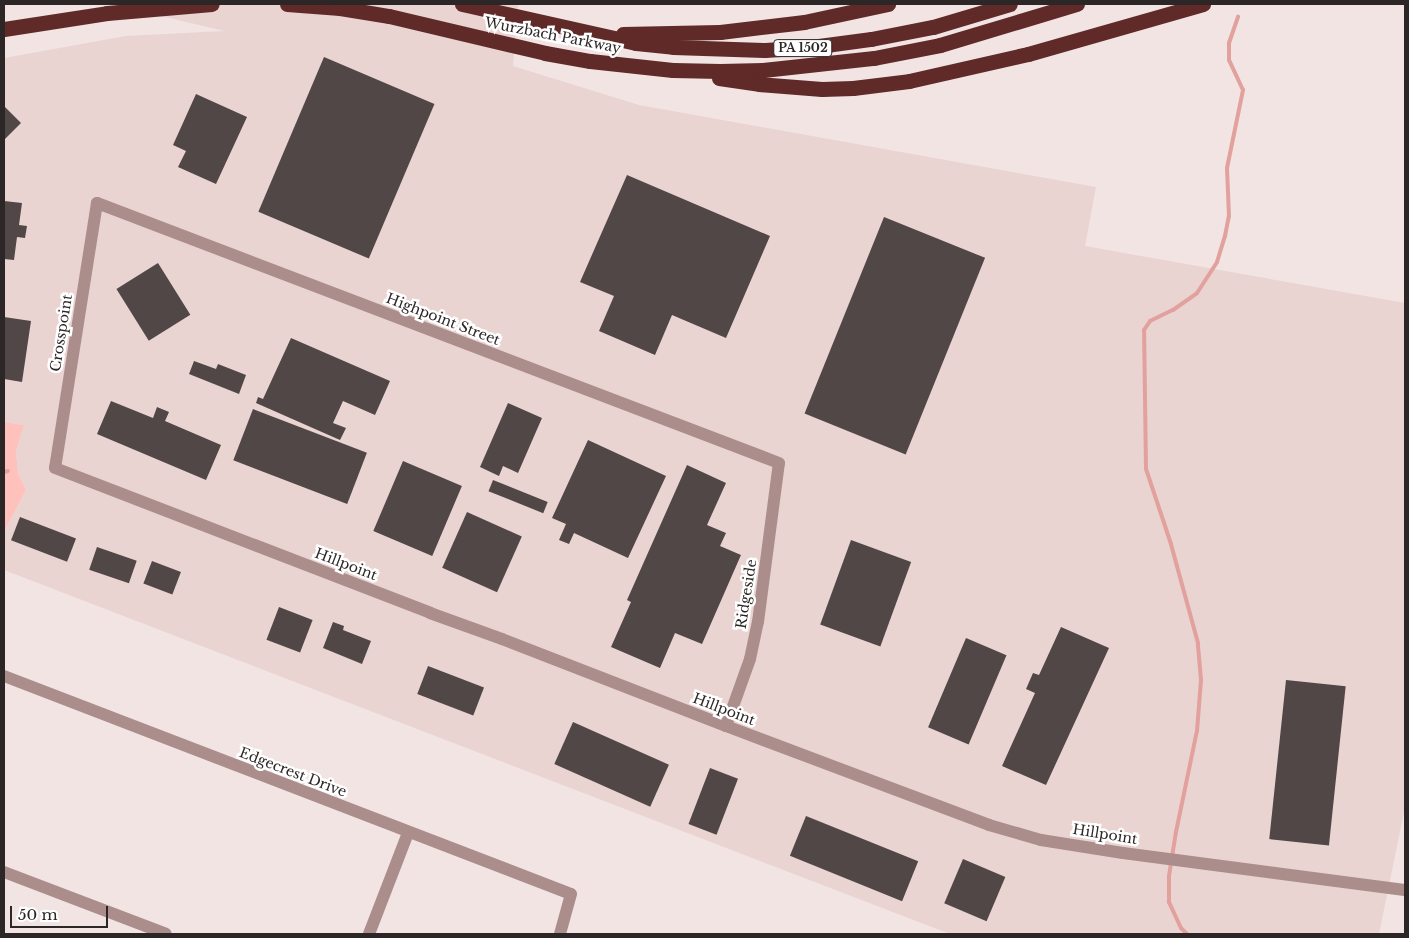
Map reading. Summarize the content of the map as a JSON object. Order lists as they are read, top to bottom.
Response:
{
  "streets": {
    "highway": ["Wurzbach Parkway", "PA 1502"],
    "street": [
      "Highpoint Street",
      "Crosspoint",
      "Hillpoint",
      "Ridgeside",
      "Edgecrest Drive"
    ]
  },
  "crossings": [
    ["Highpoint Street", "Crosspoint"],
    ["Highpoint Street", "Ridgeside"],
    ["Crosspoint", "Hillpoint"],
    ["Hillpoint", "Ridgeside"]
  ],
  "scale_bar": "50 m"
}
